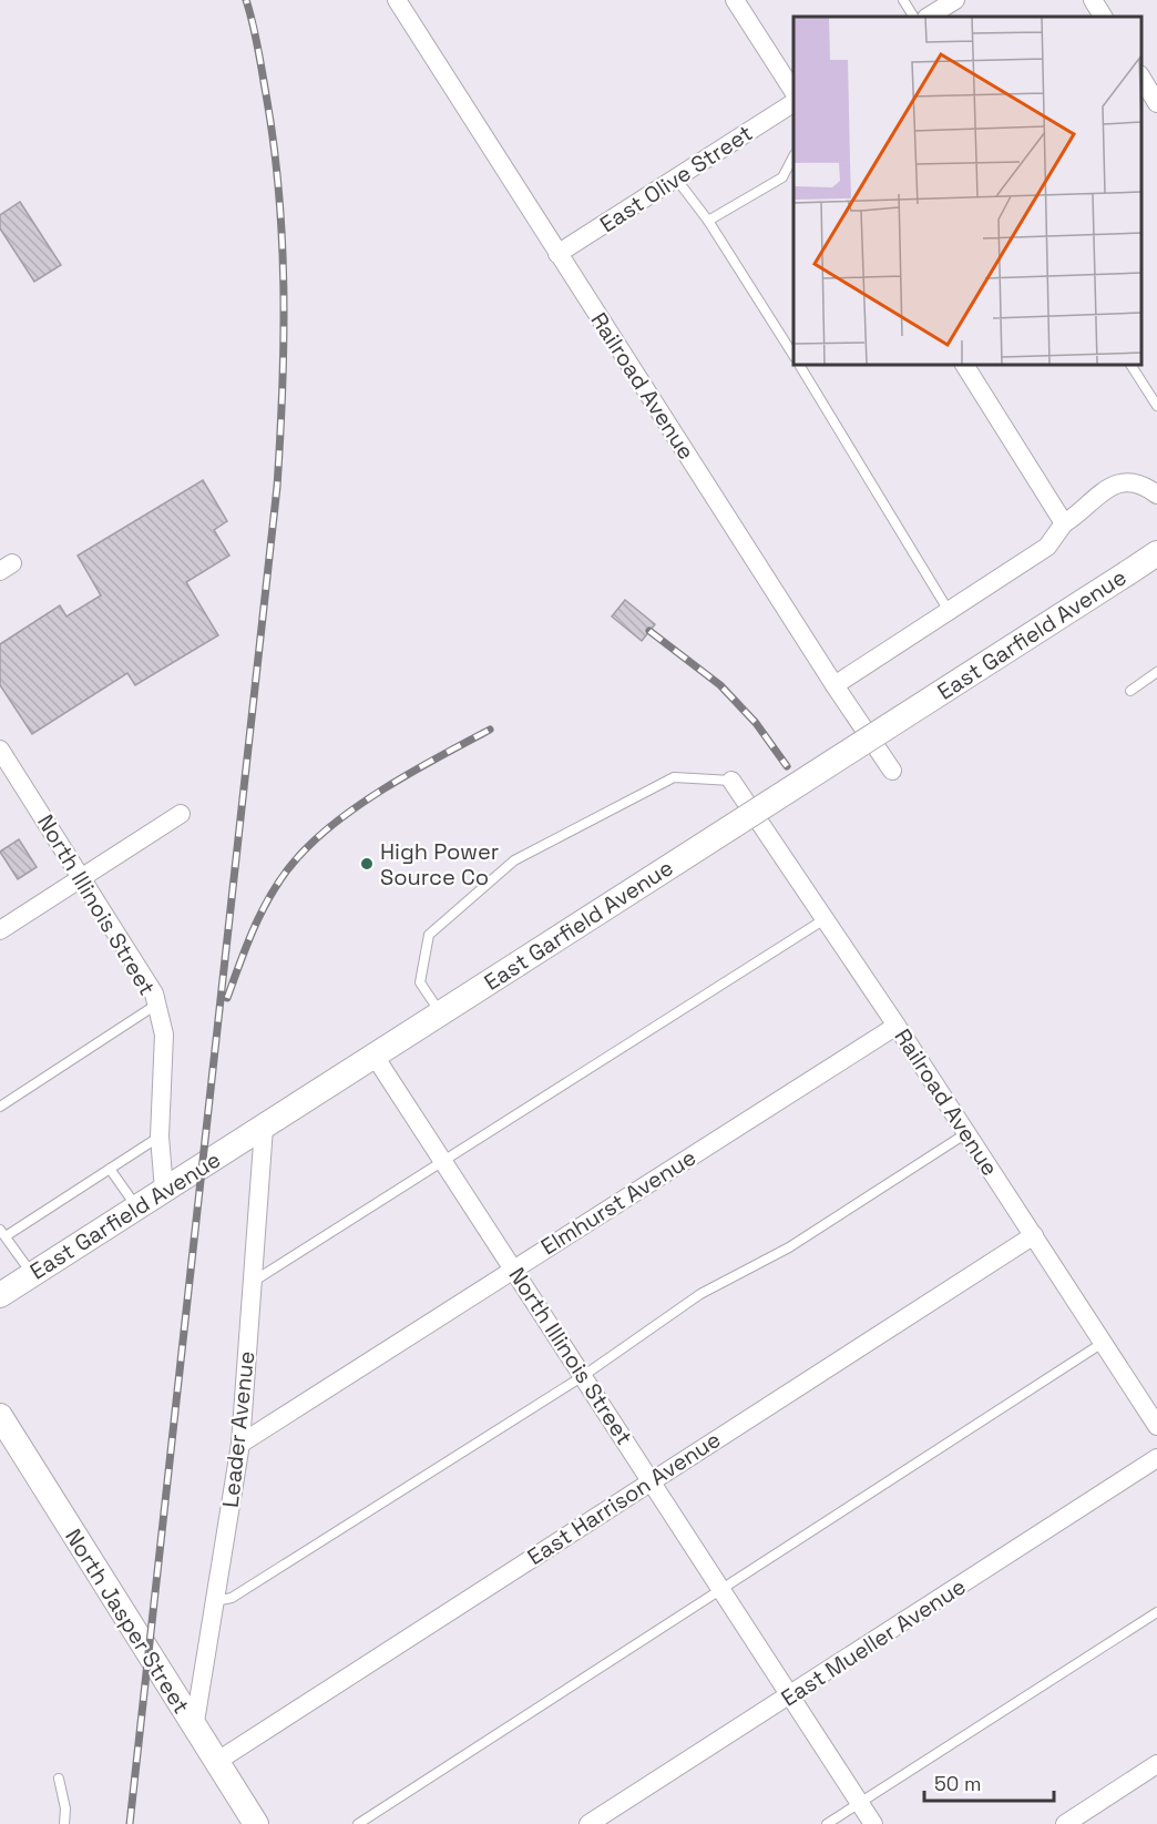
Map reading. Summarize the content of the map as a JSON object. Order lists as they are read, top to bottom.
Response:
{
  "streets": {
    "street": [
      "East Olive Street",
      "Railroad Avenue",
      "East Garfield Avenue",
      "North Illinois Street",
      "Elmhurst Avenue",
      "Leader Avenue",
      "East Harrison Avenue",
      "North Jasper Street",
      "East Mueller Avenue"
    ]
  },
  "crossings": [
    ["East Olive Street", "Railroad Avenue"],
    ["Railroad Avenue", "Elmhurst Avenue"],
    ["Railroad Avenue", "East Harrison Avenue"],
    ["East Garfield Avenue", "North Illinois Street"],
    ["East Garfield Avenue", "Leader Avenue"],
    ["North Illinois Street", "Elmhurst Avenue"],
    ["North Illinois Street", "East Harrison Avenue"],
    ["North Illinois Street", "East Mueller Avenue"],
    ["Elmhurst Avenue", "Leader Avenue"],
    ["Leader Avenue", "North Jasper Street"],
    ["East Harrison Avenue", "North Jasper Street"]
  ],
  "places": ["High Power Source Co"],
  "scale_bar": "50 m"
}
